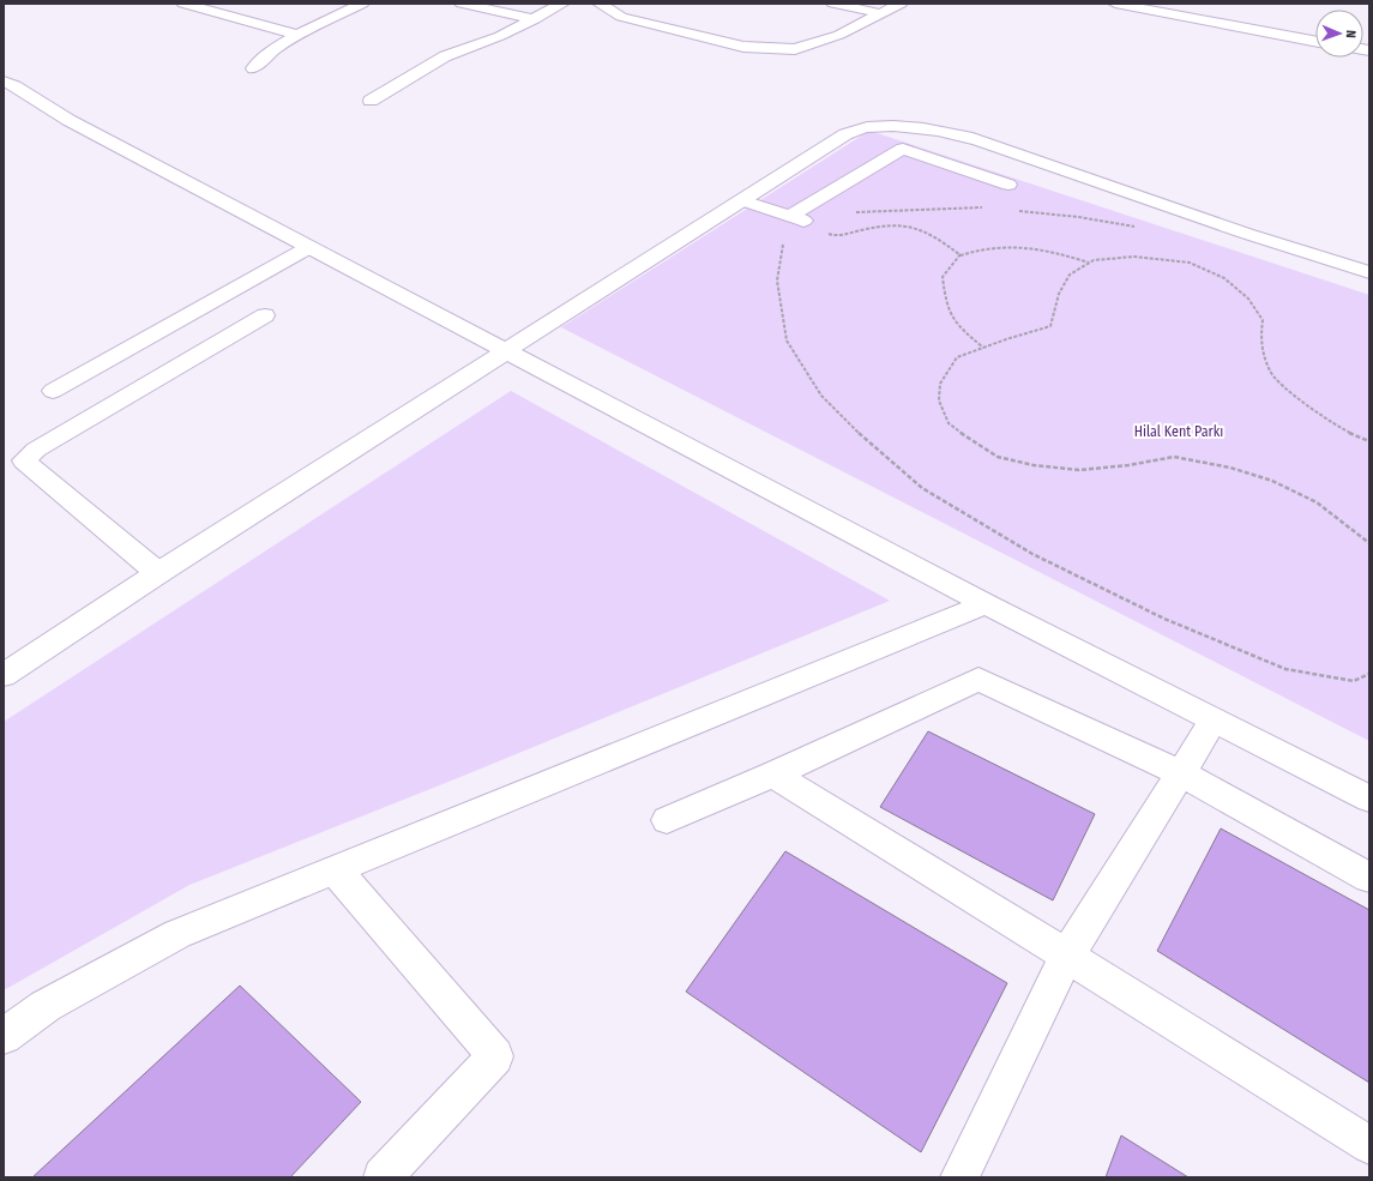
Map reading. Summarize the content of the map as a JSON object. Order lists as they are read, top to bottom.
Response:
{
  "parks": ["Hilal Kent Parkı"],
  "north": "right"
}
